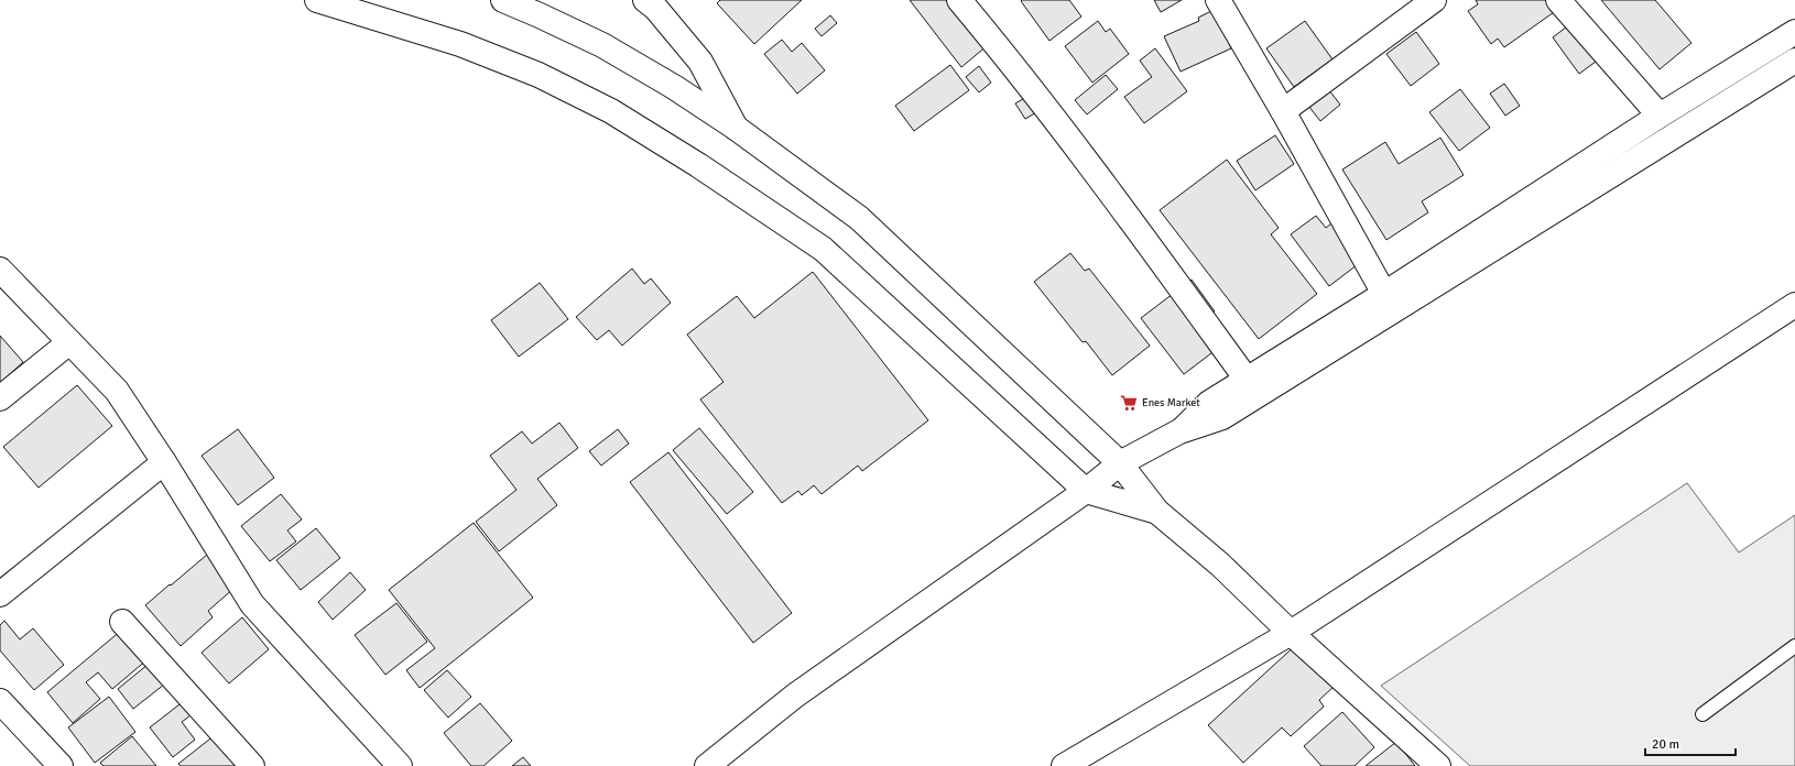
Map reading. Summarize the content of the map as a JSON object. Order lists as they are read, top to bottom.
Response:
{
  "places": {
    "supermarket": ["Enes Market"]
  },
  "scale_bar": "20 m"
}
